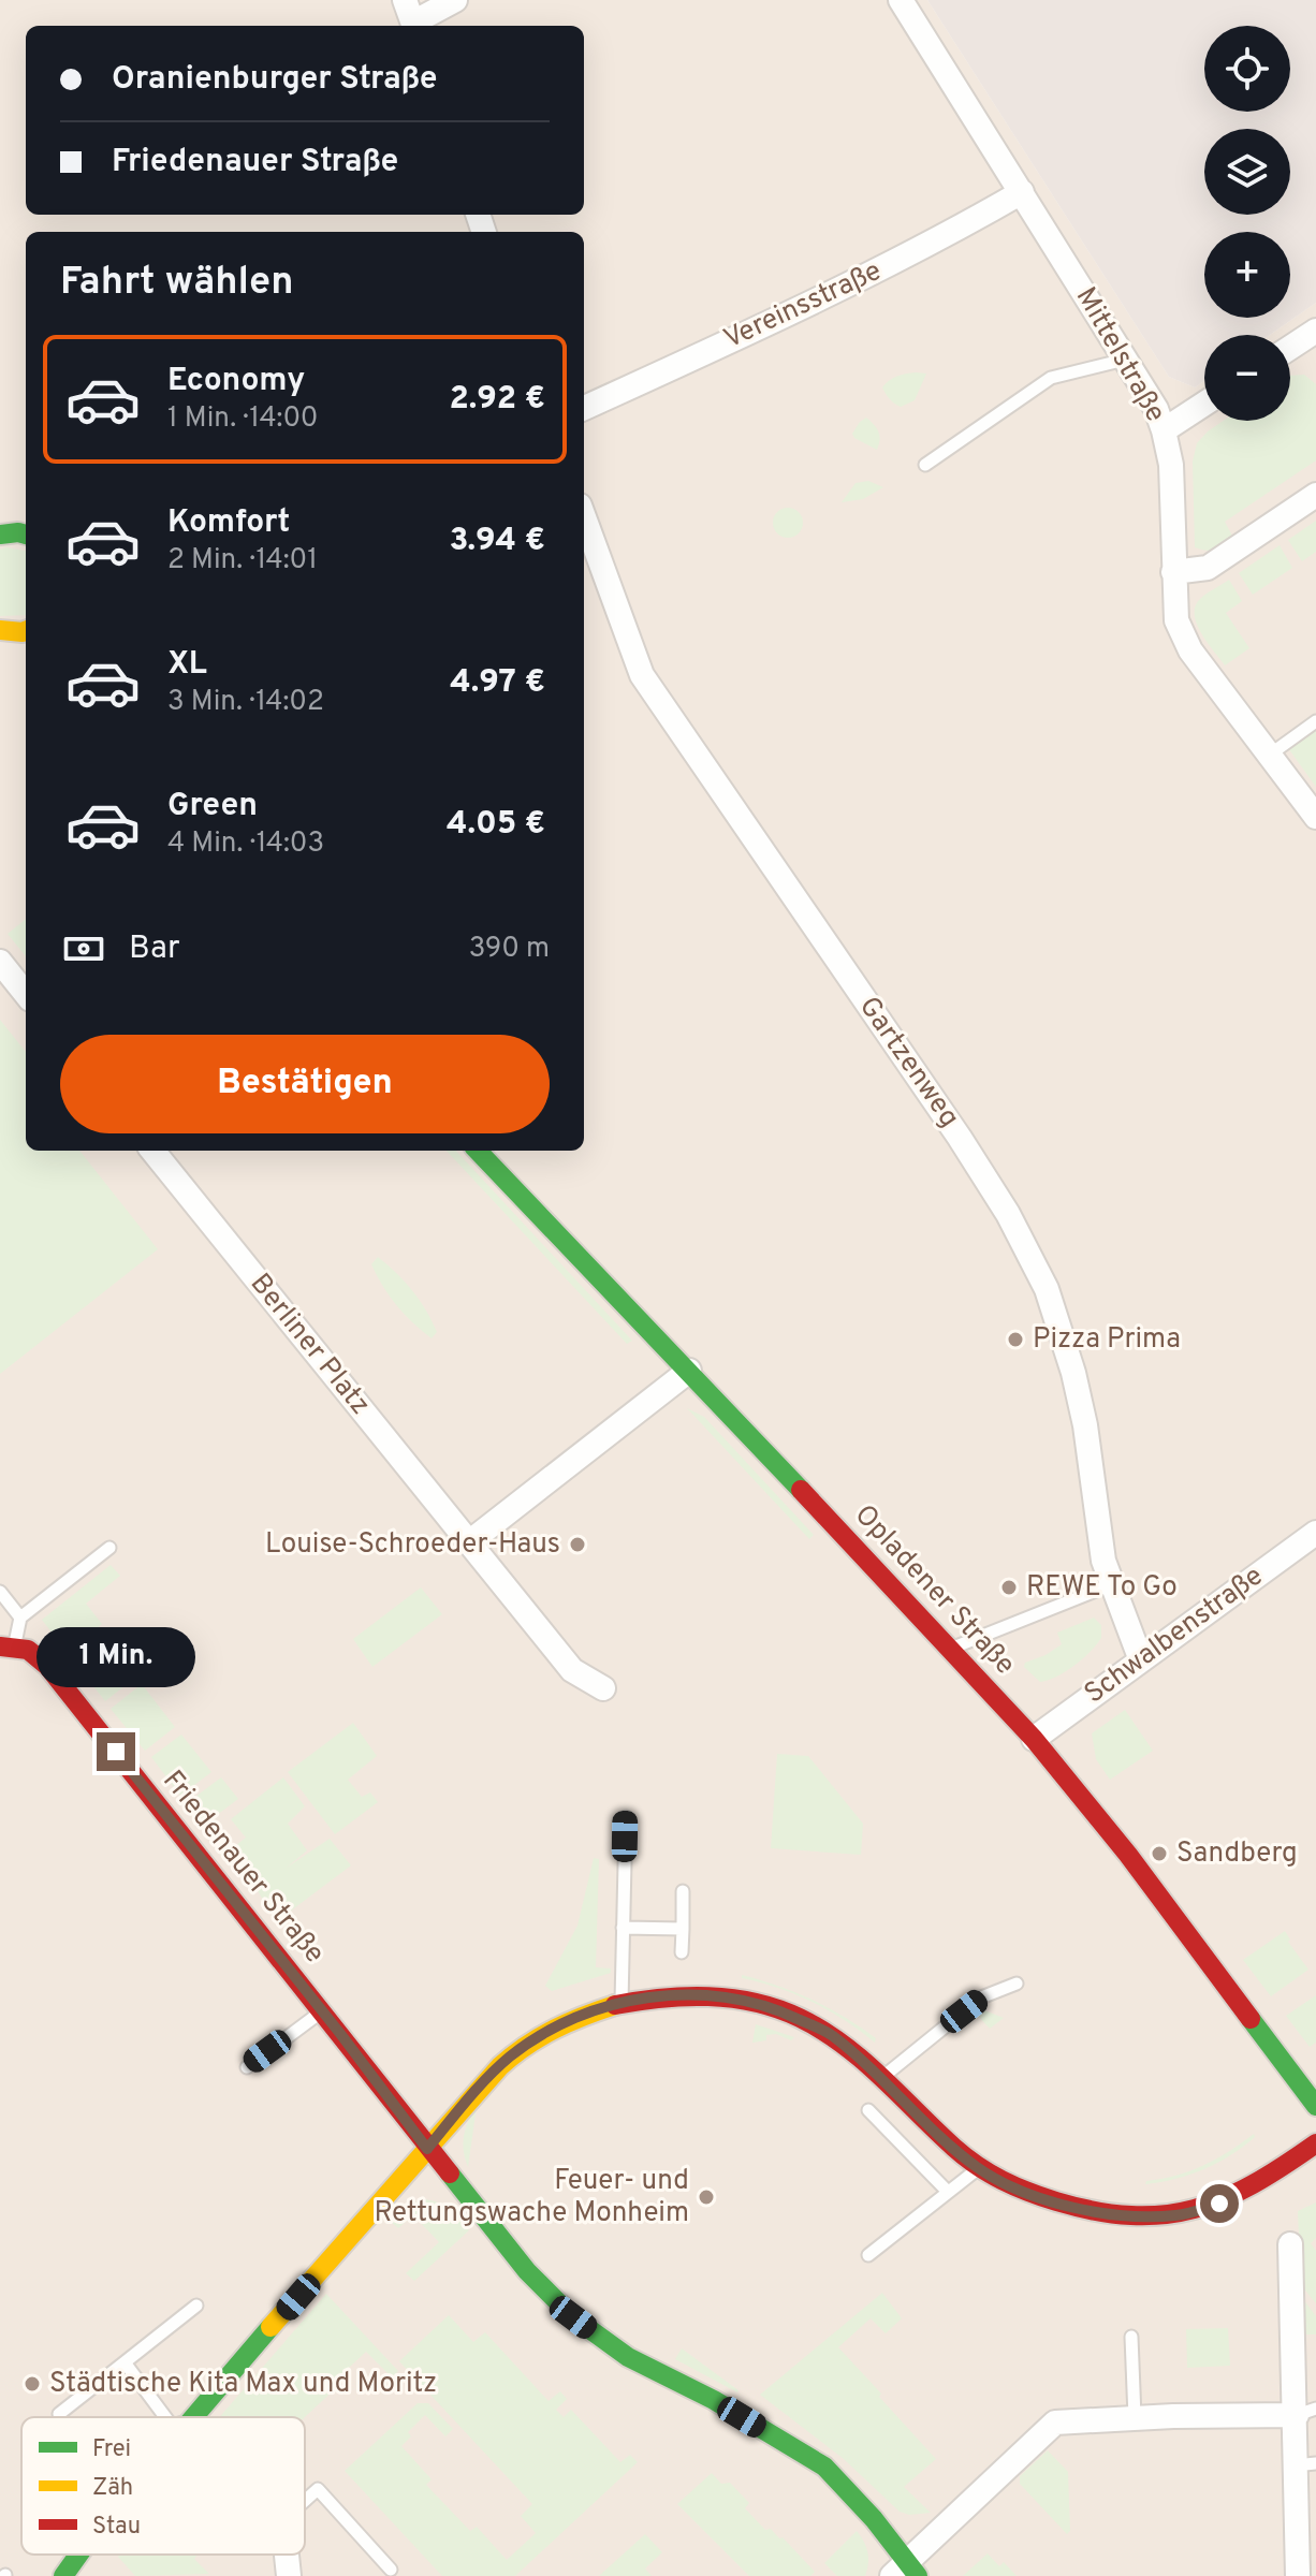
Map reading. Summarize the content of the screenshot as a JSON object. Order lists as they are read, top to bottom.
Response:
{
  "streets": {
    "street": [
      "Vereinsstraße",
      "Mittelstraße",
      "Gartzenweg",
      "Berliner Platz",
      "Opladener Straße",
      "Schwalbenstraße",
      "Friedenauer Straße"
    ]
  },
  "crossings": [
    ["Vereinsstraße", "Mittelstraße"],
    ["Gartzenweg", "Schwalbenstraße"],
    ["Opladener Straße", "Schwalbenstraße"]
  ],
  "places": [
    "Pizza Prima",
    "Louise-Schroeder-Haus",
    "REWE To Go",
    "Sandberg",
    "Feuer- und Rettungswache Monheim",
    "Städtische Kita Max und Moritz"
  ],
  "legend": ["Frei", "Zäh", "Stau"],
  "page": {
    "map_buttons": ["+", "−"],
    "banner": ["Oranienburger Straße", "Friedenauer Straße"],
    "heading": "Fahrt wählen",
    "list": [
      {
        "name": "Economy",
        "note": "1 Min. · 14:00",
        "value": "2.92 €"
      },
      {
        "name": "Komfort",
        "note": "2 Min. · 14:01",
        "value": "3.94 €"
      },
      {
        "name": "XL",
        "note": "3 Min. · 14:02",
        "value": "4.97 €"
      },
      {
        "name": "Green",
        "note": "4 Min. · 14:03",
        "value": "4.05 €"
      }
    ],
    "pay": ["Bar", "390 m"],
    "buttons": "Bestätigen",
    "bubble": "1 Min."
  }
}
